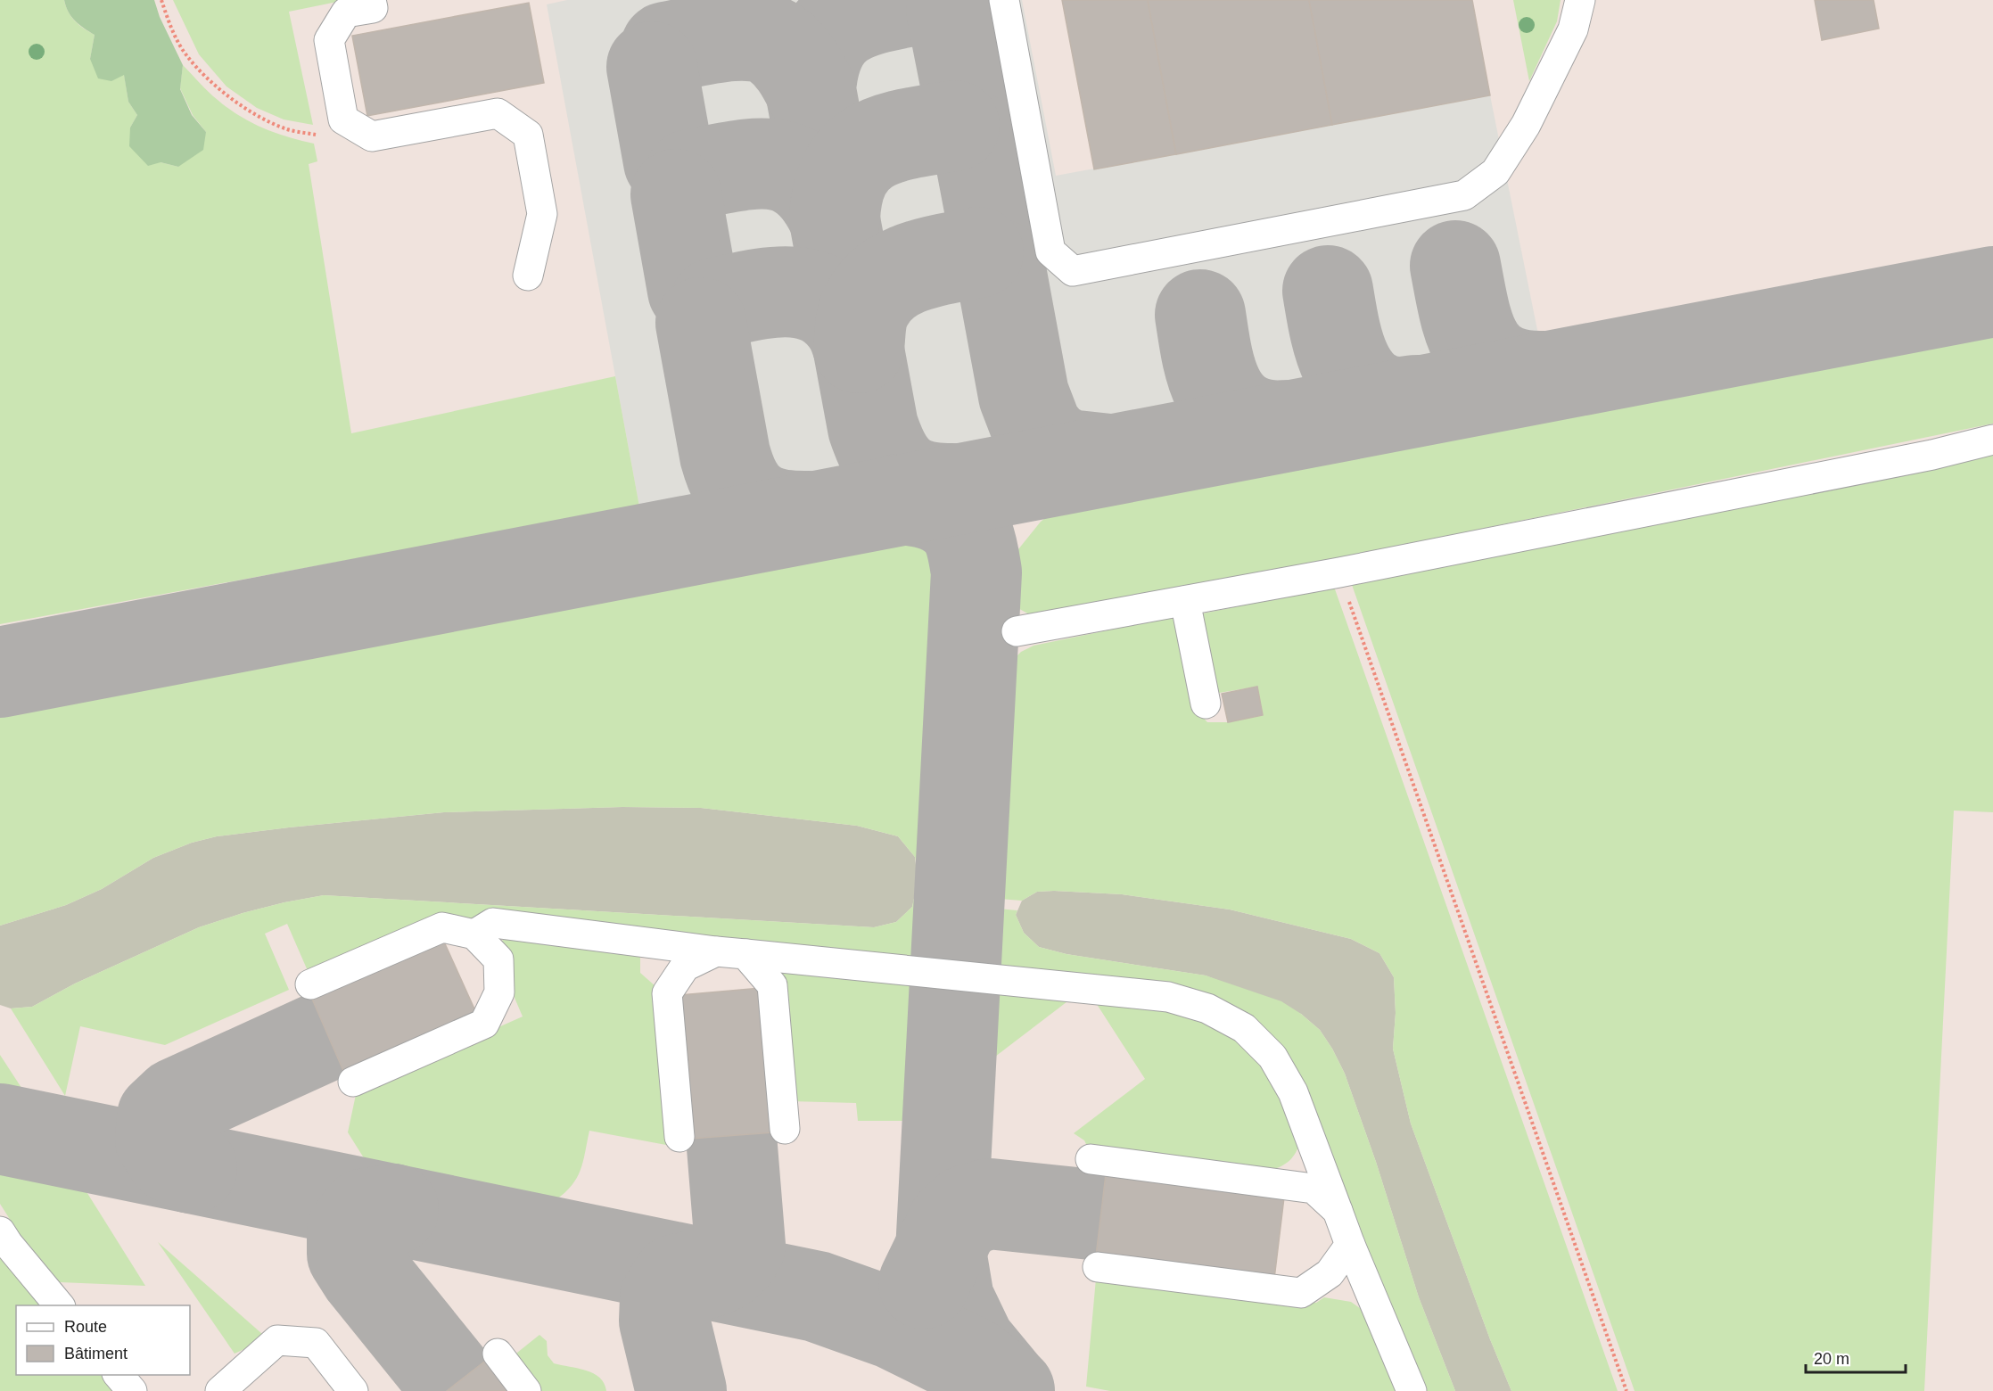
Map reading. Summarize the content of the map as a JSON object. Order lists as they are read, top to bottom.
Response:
{
  "legend": ["Route", "Bâtiment"],
  "scale_bar": "20 m"
}
